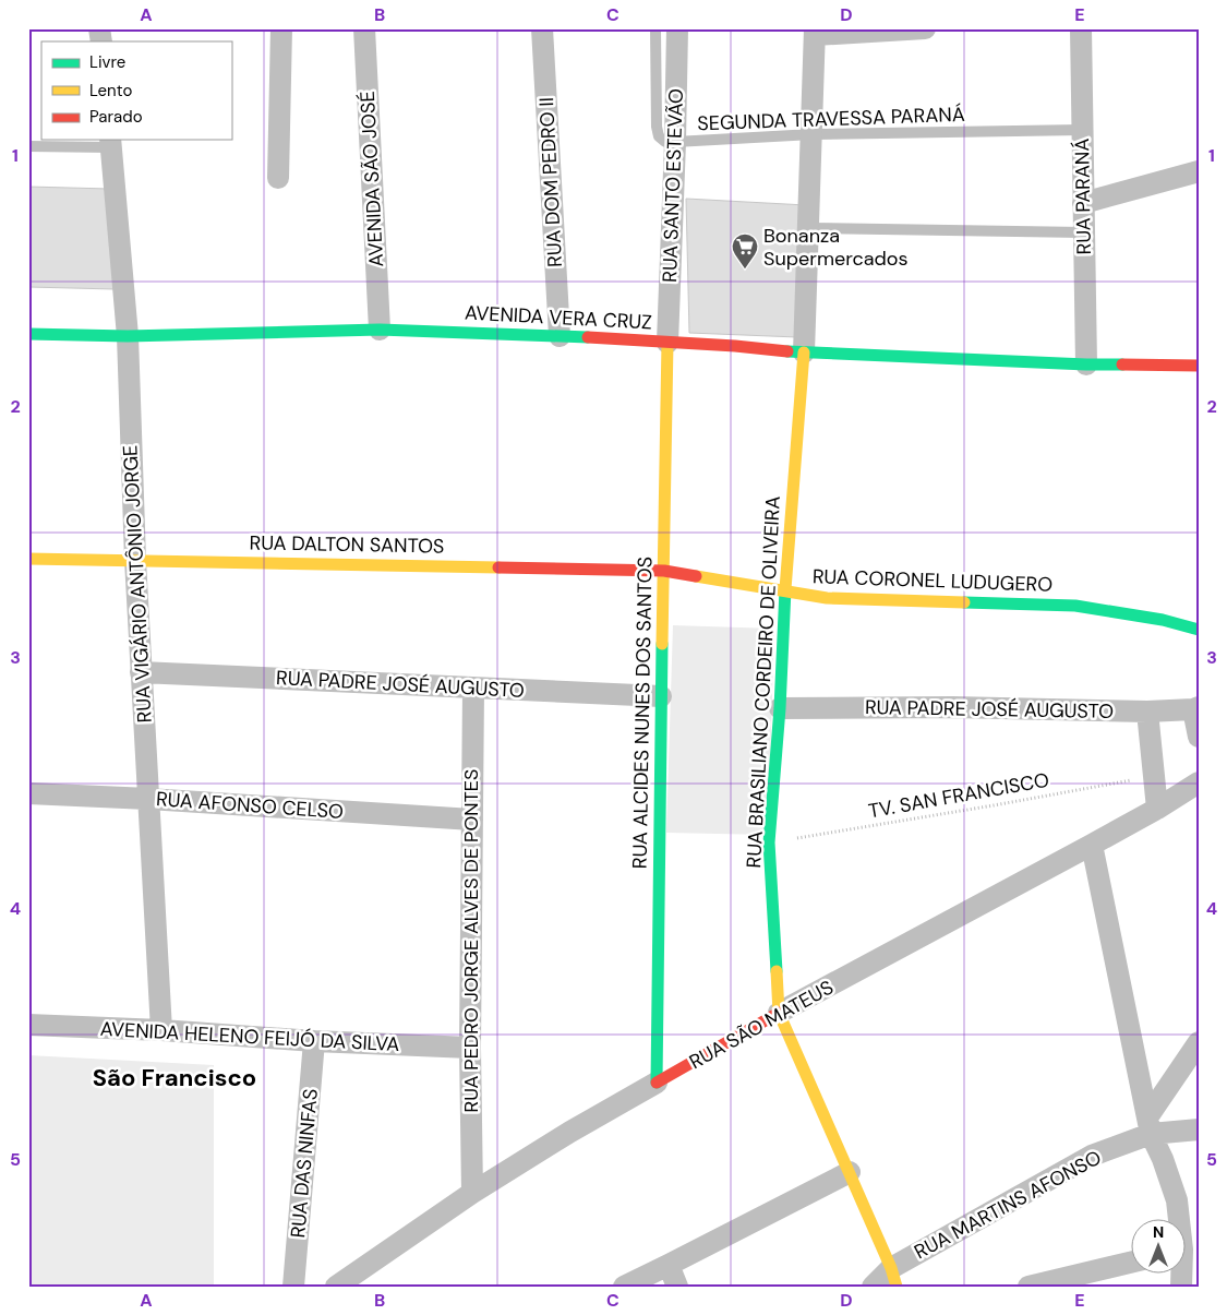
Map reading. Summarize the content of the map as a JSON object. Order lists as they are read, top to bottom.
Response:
{
  "streets": {
    "main road": [
      "AVENIDA VERA CRUZ",
      "RUA DALTON SANTOS",
      "RUA CORONEL LUDUGERO",
      "RUA BRASILIANO CORDEIRO DE OLIVEIRA",
      "RUA ALCIDES NUNES DOS SANTOS",
      "RUA SÃO MATEUS"
    ],
    "street": [
      "AVENIDA SÃO JOSÉ",
      "RUA DOM PEDRO II",
      "RUA SANTO ESTEVÃO",
      "RUA PARANÁ",
      "RUA VIGÁRIO ANTÔNIO JORGE",
      "RUA PADRE JOSÉ AUGUSTO",
      "RUA AFONSO CELSO",
      "RUA PEDRO JORGE ALVES DE PONTES",
      "AVENIDA HELENO FEIJÓ DA SILVA",
      "RUA DAS NINFAS",
      "RUA MARTINS AFONSO"
    ],
    "lane": ["SEGUNDA TRAVESSA PARANÁ"],
    "path": ["TV. SAN FRANCISCO"]
  },
  "crossings": [
    ["SEGUNDA TRAVESSA PARANÁ", "RUA SANTO ESTEVÃO"],
    ["SEGUNDA TRAVESSA PARANÁ", "RUA PARANÁ"],
    ["AVENIDA SÃO JOSÉ", "AVENIDA VERA CRUZ"],
    ["RUA DOM PEDRO II", "AVENIDA VERA CRUZ"],
    ["RUA SANTO ESTEVÃO", "AVENIDA VERA CRUZ"],
    ["RUA SANTO ESTEVÃO", "RUA ALCIDES NUNES DOS SANTOS"],
    ["RUA PARANÁ", "AVENIDA VERA CRUZ"],
    ["AVENIDA VERA CRUZ", "RUA VIGÁRIO ANTÔNIO JORGE"],
    ["AVENIDA VERA CRUZ", "RUA BRASILIANO CORDEIRO DE OLIVEIRA"],
    ["AVENIDA VERA CRUZ", "RUA ALCIDES NUNES DOS SANTOS"],
    ["RUA DALTON SANTOS", "RUA CORONEL LUDUGERO"],
    ["RUA DALTON SANTOS", "RUA VIGÁRIO ANTÔNIO JORGE"],
    ["RUA DALTON SANTOS", "RUA ALCIDES NUNES DOS SANTOS"],
    ["RUA CORONEL LUDUGERO", "RUA BRASILIANO CORDEIRO DE OLIVEIRA"],
    ["RUA CORONEL LUDUGERO", "RUA ALCIDES NUNES DOS SANTOS"],
    ["RUA VIGÁRIO ANTÔNIO JORGE", "RUA PADRE JOSÉ AUGUSTO"],
    ["RUA VIGÁRIO ANTÔNIO JORGE", "RUA AFONSO CELSO"],
    ["RUA VIGÁRIO ANTÔNIO JORGE", "AVENIDA HELENO FEIJÓ DA SILVA"],
    ["RUA BRASILIANO CORDEIRO DE OLIVEIRA", "RUA PADRE JOSÉ AUGUSTO"],
    ["RUA BRASILIANO CORDEIRO DE OLIVEIRA", "TV. SAN FRANCISCO"],
    ["RUA BRASILIANO CORDEIRO DE OLIVEIRA", "RUA SÃO MATEUS"],
    ["RUA PADRE JOSÉ AUGUSTO", "RUA ALCIDES NUNES DOS SANTOS"],
    ["RUA PADRE JOSÉ AUGUSTO", "RUA PEDRO JORGE ALVES DE PONTES"],
    ["RUA ALCIDES NUNES DOS SANTOS", "RUA SÃO MATEUS"],
    ["RUA AFONSO CELSO", "RUA PEDRO JORGE ALVES DE PONTES"],
    ["RUA PEDRO JORGE ALVES DE PONTES", "RUA SÃO MATEUS"],
    ["RUA PEDRO JORGE ALVES DE PONTES", "AVENIDA HELENO FEIJÓ DA SILVA"],
    ["AVENIDA HELENO FEIJÓ DA SILVA", "RUA DAS NINFAS"]
  ],
  "districts": ["São Francisco"],
  "places": {
    "supermarket": ["Bonanza Supermercados"]
  },
  "legend": ["Livre", "Lento", "Parado"],
  "north": "top",
  "grid": {
    "columns": [
      "A",
      "B",
      "C",
      "D",
      "E"
    ],
    "rows": [
      "1",
      "2",
      "3",
      "4",
      "5"
    ]
  }
}
